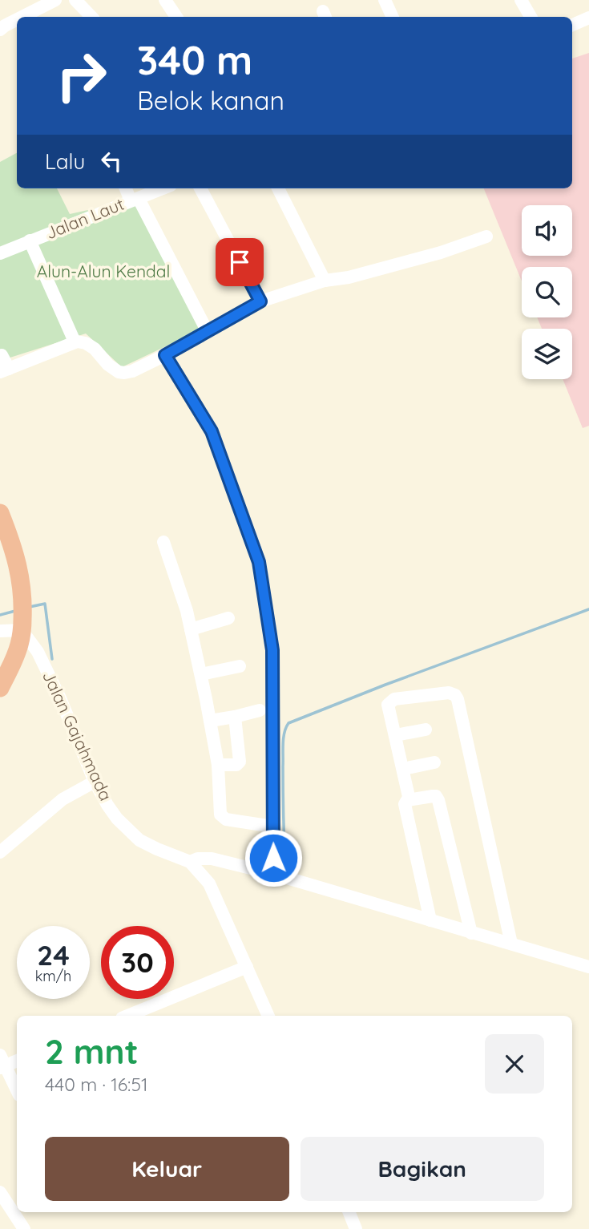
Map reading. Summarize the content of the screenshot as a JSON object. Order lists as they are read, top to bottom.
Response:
{
  "streets": {
    "street": ["Jalan Laut", "Jalan Gajahmada"]
  },
  "parks": ["Alun-Alun Kendal"],
  "page": {
    "turn": ["340 m", "Belok kanan"],
    "then": "Lalu",
    "speed": "24 km/h",
    "limit": "30",
    "heading": ["2 mnt", "440 m · 16:51"],
    "buttons": ["Keluar", "Bagikan"]
  }
}
